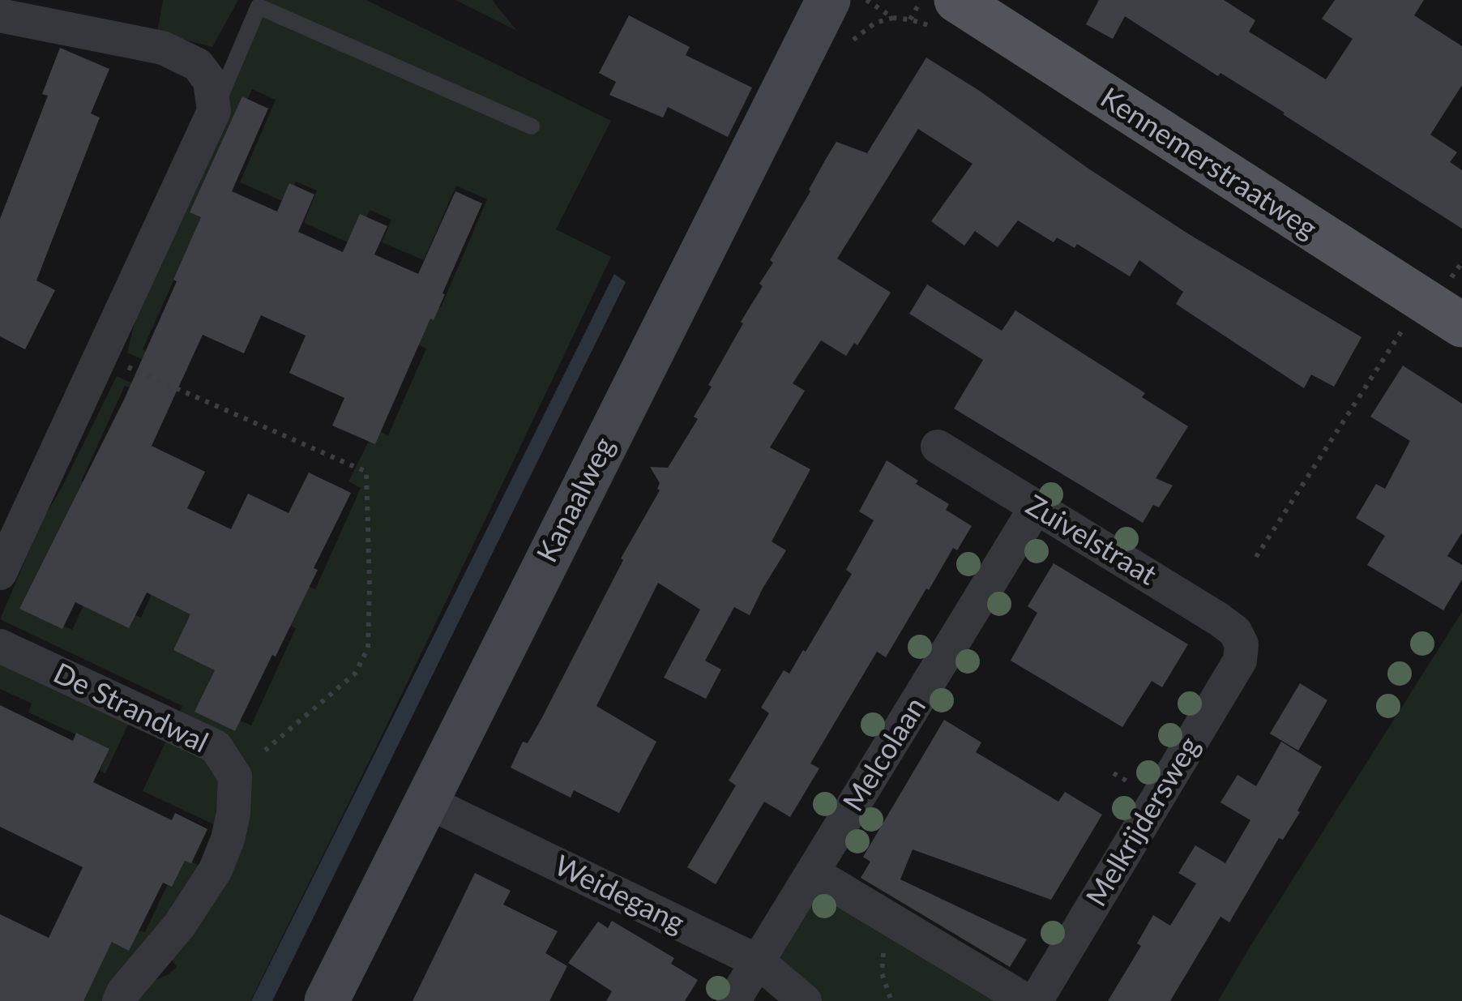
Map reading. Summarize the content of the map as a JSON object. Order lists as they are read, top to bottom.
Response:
{
  "streets": {
    "main road": ["Kennemerstraatweg"],
    "street": [
      "Kanaalweg",
      "Zuivelstraat",
      "De Strandwal",
      "Melcolaan",
      "Melkrijdersweg",
      "Weidegang"
    ]
  },
  "crossings": [
    ["Kanaalweg", "Weidegang"],
    ["Zuivelstraat", "Melcolaan"],
    ["Zuivelstraat", "Melkrijdersweg"],
    ["Melcolaan", "Weidegang"]
  ]
}
